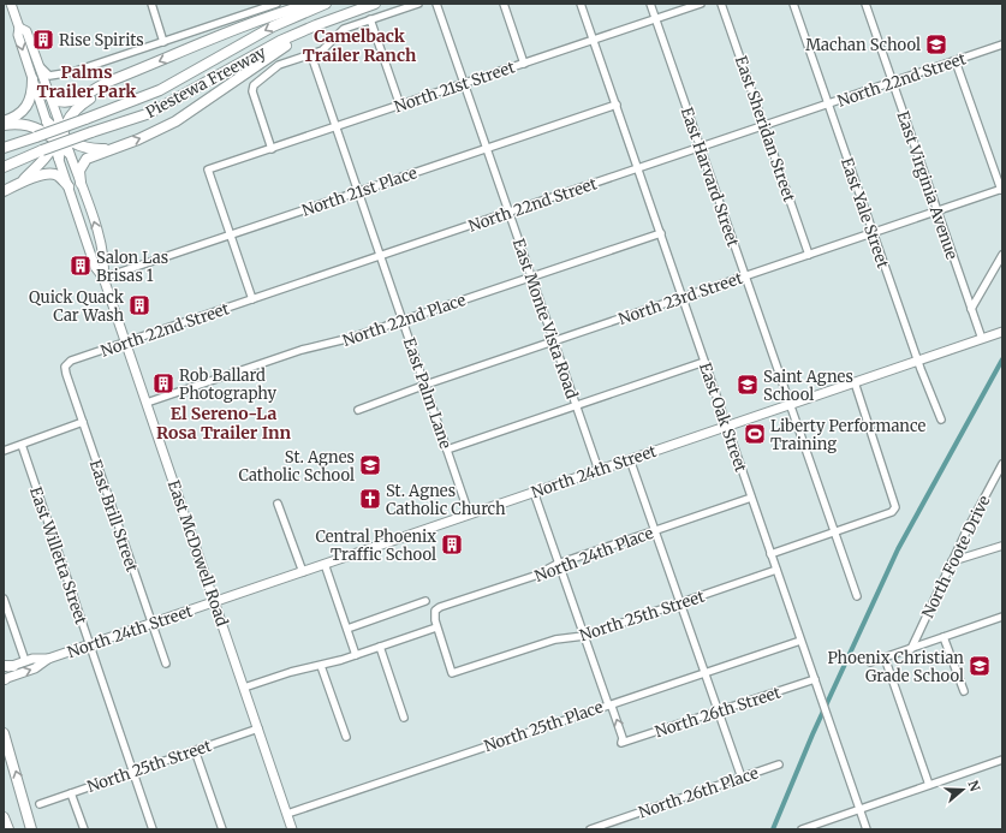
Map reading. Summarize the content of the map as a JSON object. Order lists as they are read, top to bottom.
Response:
{
  "streets": {
    "highway": ["Piestewa Freeway"],
    "main road": ["North 24th Street", "East McDowell Road"],
    "street": [
      "North 22nd Street",
      "North 21st Street",
      "East Sheridan Street",
      "East Harvard Street",
      "East Virginia Avenue",
      "North 21st Place",
      "East Yale Street",
      "North 23rd Street",
      "East Monte Vista Road",
      "North 22nd Place",
      "East Palm Lane",
      "East Oak Street",
      "East Brill Street",
      "North 24th Place",
      "East Willetta Street",
      "North Foote Drive",
      "North 25th Street",
      "North 26th Street",
      "North 25th Place",
      "North 26th Place"
    ]
  },
  "crossings": [
    ["North 22nd Street", "East Sheridan Street"],
    ["North 22nd Street", "East Harvard Street"],
    ["North 22nd Street", "East Virginia Avenue"],
    ["North 22nd Street", "East Yale Street"],
    ["North 22nd Street", "East Monte Vista Road"],
    ["North 22nd Street", "East Palm Lane"],
    ["North 22nd Street", "East Oak Street"],
    ["North 22nd Street", "East Brill Street"],
    ["North 22nd Street", "East McDowell Road"],
    ["North 21st Street", "East Harvard Street"],
    ["North 21st Street", "North 21st Place"],
    ["North 21st Street", "East Monte Vista Road"],
    ["North 21st Street", "East Palm Lane"],
    ["North 21st Street", "East Oak Street"],
    ["East Sheridan Street", "North 23rd Street"],
    ["East Harvard Street", "North 23rd Street"],
    ["East Harvard Street", "North 24th Street"],
    ["East Virginia Avenue", "North 23rd Street"],
    ["East Virginia Avenue", "North 24th Street"],
    ["North 21st Place", "East Monte Vista Road"],
    ["North 21st Place", "East Palm Lane"],
    ["North 21st Place", "East Oak Street"],
    ["North 21st Place", "East McDowell Road"],
    ["East Yale Street", "North 23rd Street"],
    ["East Yale Street", "North 24th Street"],
    ["North 23rd Street", "East Monte Vista Road"],
    ["North 23rd Street", "East Palm Lane"],
    ["North 23rd Street", "East Oak Street"],
    ["East Monte Vista Road", "North 22nd Place"],
    ["East Monte Vista Road", "North 24th Street"],
    ["North 22nd Place", "East Palm Lane"],
    ["North 22nd Place", "East Oak Street"],
    ["North 22nd Place", "East McDowell Road"],
    ["East Palm Lane", "North 24th Street"],
    ["East Oak Street", "North 24th Street"],
    ["East Oak Street", "North 24th Place"],
    ["East Oak Street", "North 25th Street"],
    ["East Oak Street", "North 26th Street"],
    ["East Oak Street", "North 25th Place"],
    ["North 24th Street", "East Brill Street"],
    ["North 24th Street", "East McDowell Road"],
    ["North 24th Street", "East Willetta Street"],
    ["East McDowell Road", "North 25th Street"],
    ["East McDowell Road", "North 25th Place"],
    ["North 24th Place", "North 25th Street"],
    ["East Willetta Street", "North 25th Street"],
    ["North 26th Street", "North 25th Place"]
  ],
  "districts": ["Camelback Trailer Ranch", "Palms Trailer Park", "El Sereno-La Rosa Trailer Inn"],
  "places": {
    "building": [
      "Rise Spirits",
      "Salon Las Brisas 1",
      "Quick Quack Car Wash",
      "Rob Ballard Photography",
      "Central Phoenix Traffic School"
    ],
    "school or university": [
      "Machan School",
      "Saint Agnes School",
      "St. Agnes Catholic School",
      "Phoenix Christian Grade School"
    ],
    "sports": ["Liberty Performance Training"],
    "church": ["St. Agnes Catholic Church"]
  },
  "north": "right"
}
